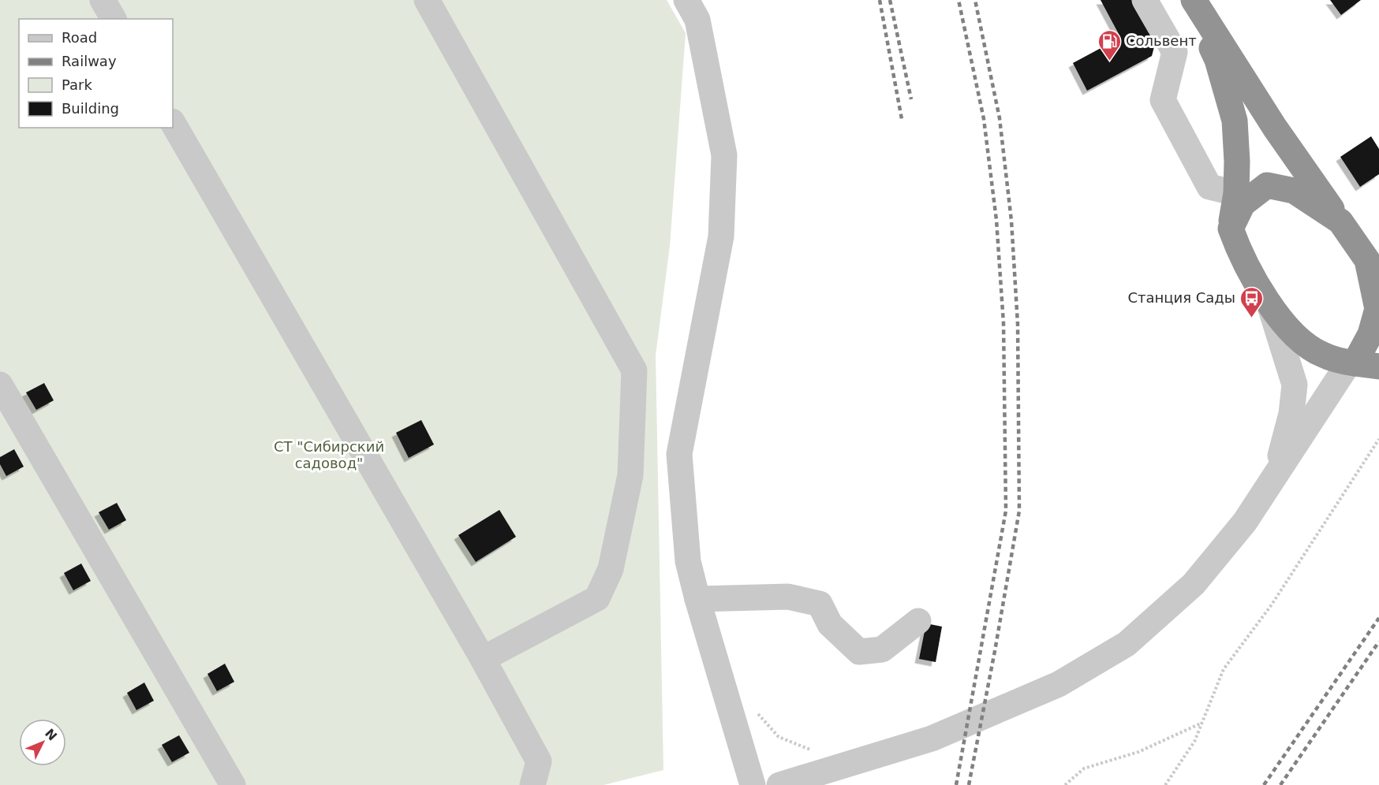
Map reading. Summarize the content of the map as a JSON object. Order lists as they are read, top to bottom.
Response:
{
  "parks": ["СТ \"Сибирский садовод\""],
  "places": {
    "fuel station": ["Сольвент"],
    "bus stop": ["Станция Сады"]
  },
  "legend": [
    "Road",
    "Railway",
    "Park",
    "Building"
  ],
  "north": "top right"
}
